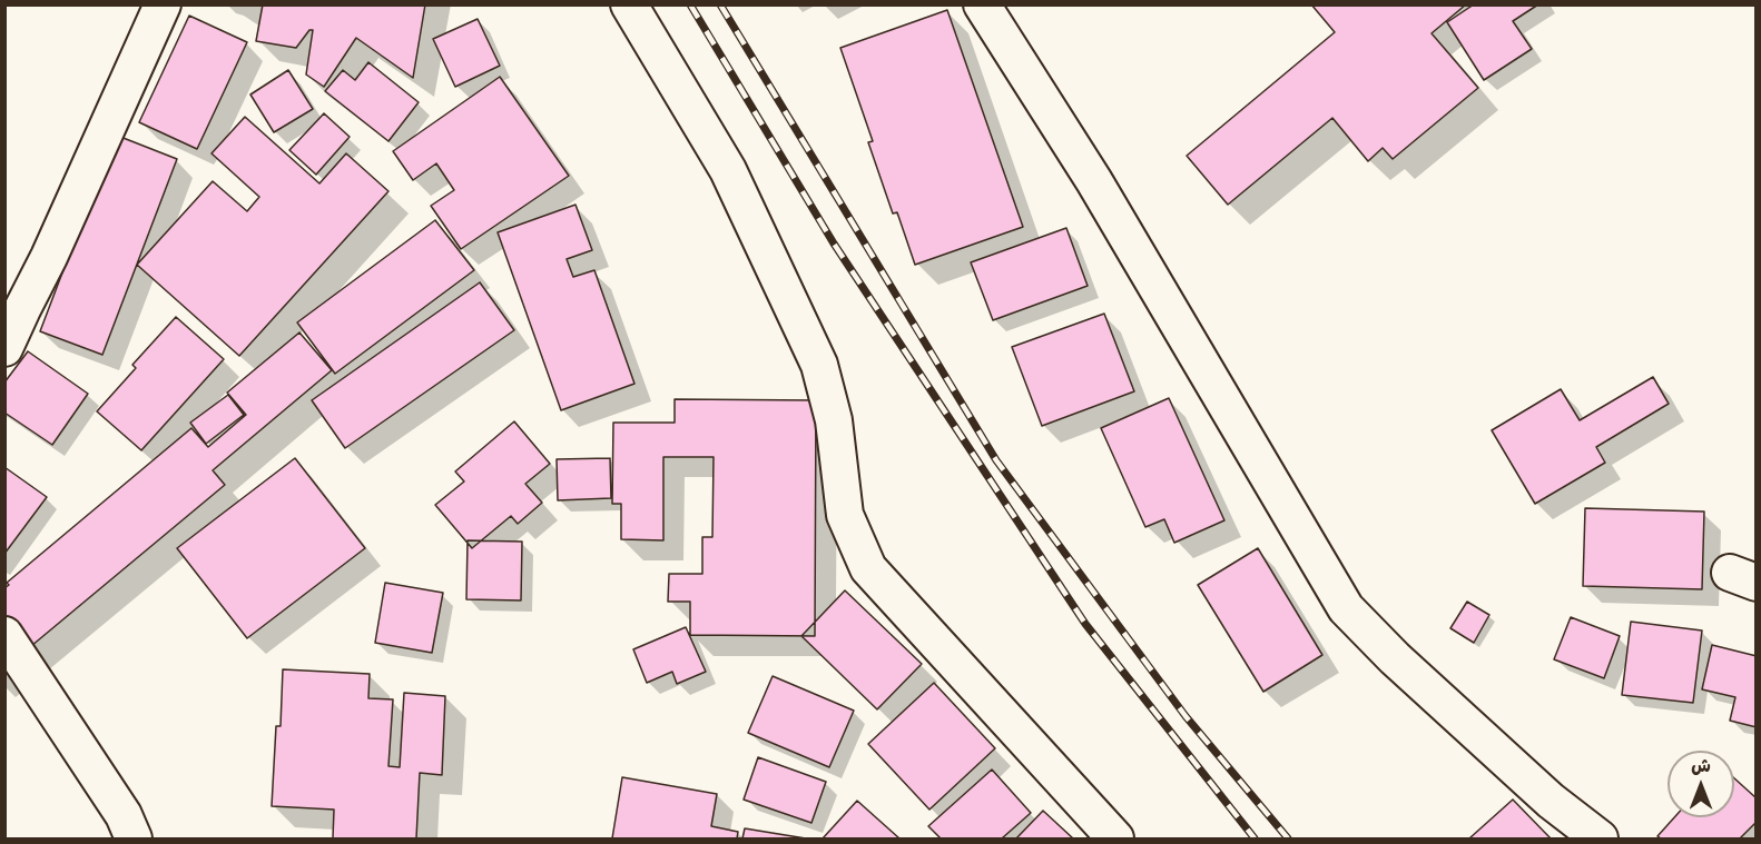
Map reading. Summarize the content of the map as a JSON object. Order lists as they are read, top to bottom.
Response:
{
  "north": "top"
}
